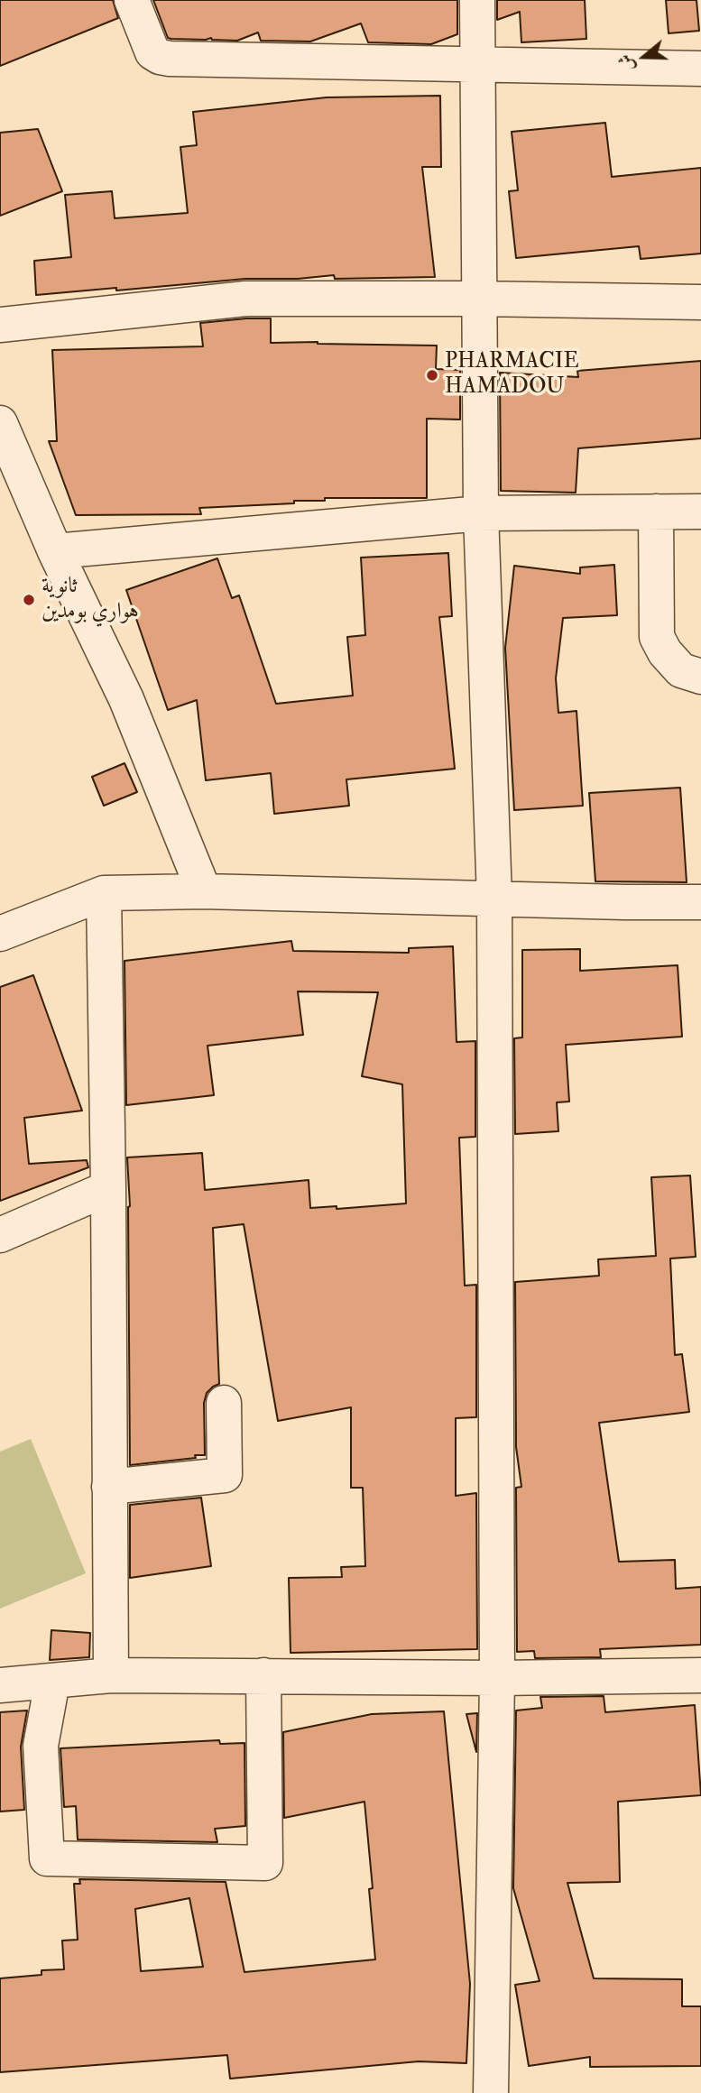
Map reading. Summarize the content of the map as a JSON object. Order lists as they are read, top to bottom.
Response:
{
  "places": ["PHARMACIE HAMADOU", "ثانوية هواري بومدين"],
  "north": "left"
}
